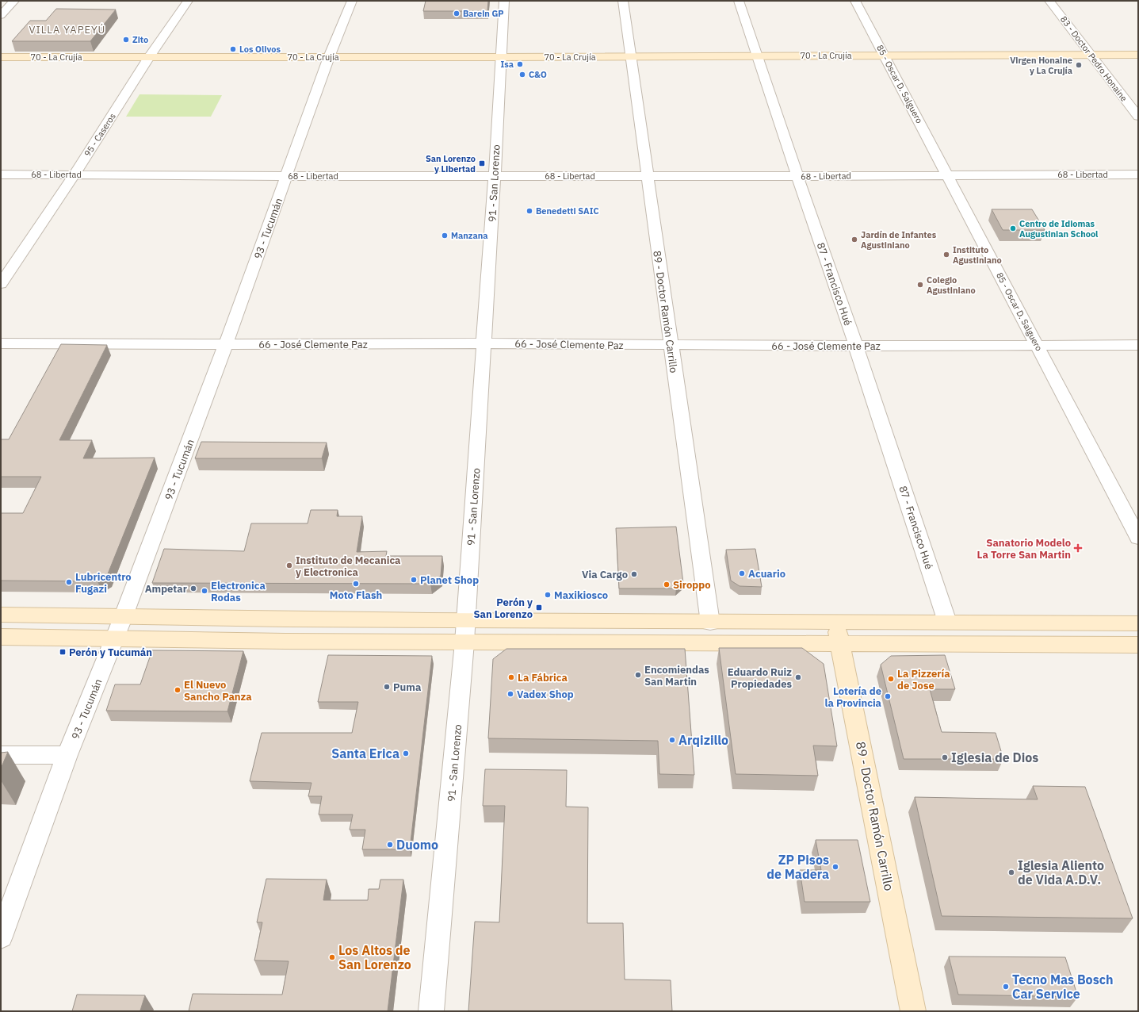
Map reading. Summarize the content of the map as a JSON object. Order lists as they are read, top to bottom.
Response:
{
  "streets": {
    "street": [
      "70 - La Crujía",
      "83 - Doctor Pedro Honaine",
      "85 - Oscar D. Salguero",
      "95 - Caseros",
      "68 - Libertad",
      "91 - San Lorenzo",
      "93 - Tucumán",
      "87 - Francisco Hué",
      "89 - Doctor Ramón Carrillo",
      "66 - José Clemente Paz"
    ]
  },
  "crossings": [
    ["70 - La Crujía", "83 - Doctor Pedro Honaine"],
    ["70 - La Crujía", "85 - Oscar D. Salguero"],
    ["70 - La Crujía", "95 - Caseros"],
    ["70 - La Crujía", "91 - San Lorenzo"],
    ["70 - La Crujía", "93 - Tucumán"],
    ["70 - La Crujía", "87 - Francisco Hué"],
    ["70 - La Crujía", "89 - Doctor Ramón Carrillo"],
    ["85 - Oscar D. Salguero", "68 - Libertad"],
    ["85 - Oscar D. Salguero", "66 - José Clemente Paz"],
    ["95 - Caseros", "68 - Libertad"],
    ["68 - Libertad", "91 - San Lorenzo"],
    ["68 - Libertad", "93 - Tucumán"],
    ["68 - Libertad", "87 - Francisco Hué"],
    ["68 - Libertad", "89 - Doctor Ramón Carrillo"],
    ["91 - San Lorenzo", "66 - José Clemente Paz"],
    ["93 - Tucumán", "66 - José Clemente Paz"],
    ["87 - Francisco Hué", "66 - José Clemente Paz"],
    ["89 - Doctor Ramón Carrillo", "66 - José Clemente Paz"]
  ],
  "districts": ["VILLA YAPEYÚ"],
  "places": {
    "other": [
      "Barein GP",
      "Zito",
      "Los Olivos",
      "Isa",
      "Virgen Honaine y La Crujía",
      "C&O",
      "Benedetti SAIC",
      "Centro de Idiomas Augustinian School",
      "Manzana",
      "Jardín de Infantes Agustiniano",
      "Instituto Agustiniano",
      "Colegio Agustiniano",
      "Instituto de Mecanica y Electronica",
      "Acuario",
      "Via Cargo",
      "Planet Shop",
      "Lubricentro Fugazi",
      "Moto Flash",
      "Siroppo",
      "Ampetar",
      "Electronica Rodas",
      "Maxikiosco",
      "Encomiendas San Martin",
      "La Fábrica",
      "Eduardo Ruiz Propiedades",
      "La Pizzería de Jose",
      "Puma",
      "El Nuevo Sancho Panza",
      "Vadex Shop",
      "Lotería de la Provincia",
      "Arqizillo",
      "Santa Erica",
      "Iglesia de Dios",
      "Duomo",
      "ZP Pisos de Madera",
      "Iglesia Aliento de Vida A.D.V.",
      "Los Altos de San Lorenzo",
      "Tecno Mas Bosch Car Service"
    ],
    "transit": ["San Lorenzo y Libertad", "Perón y San Lorenzo", "Perón y Tucumán"],
    "health": ["Sanatorio Modelo La Torre San Martin"]
  }
}
